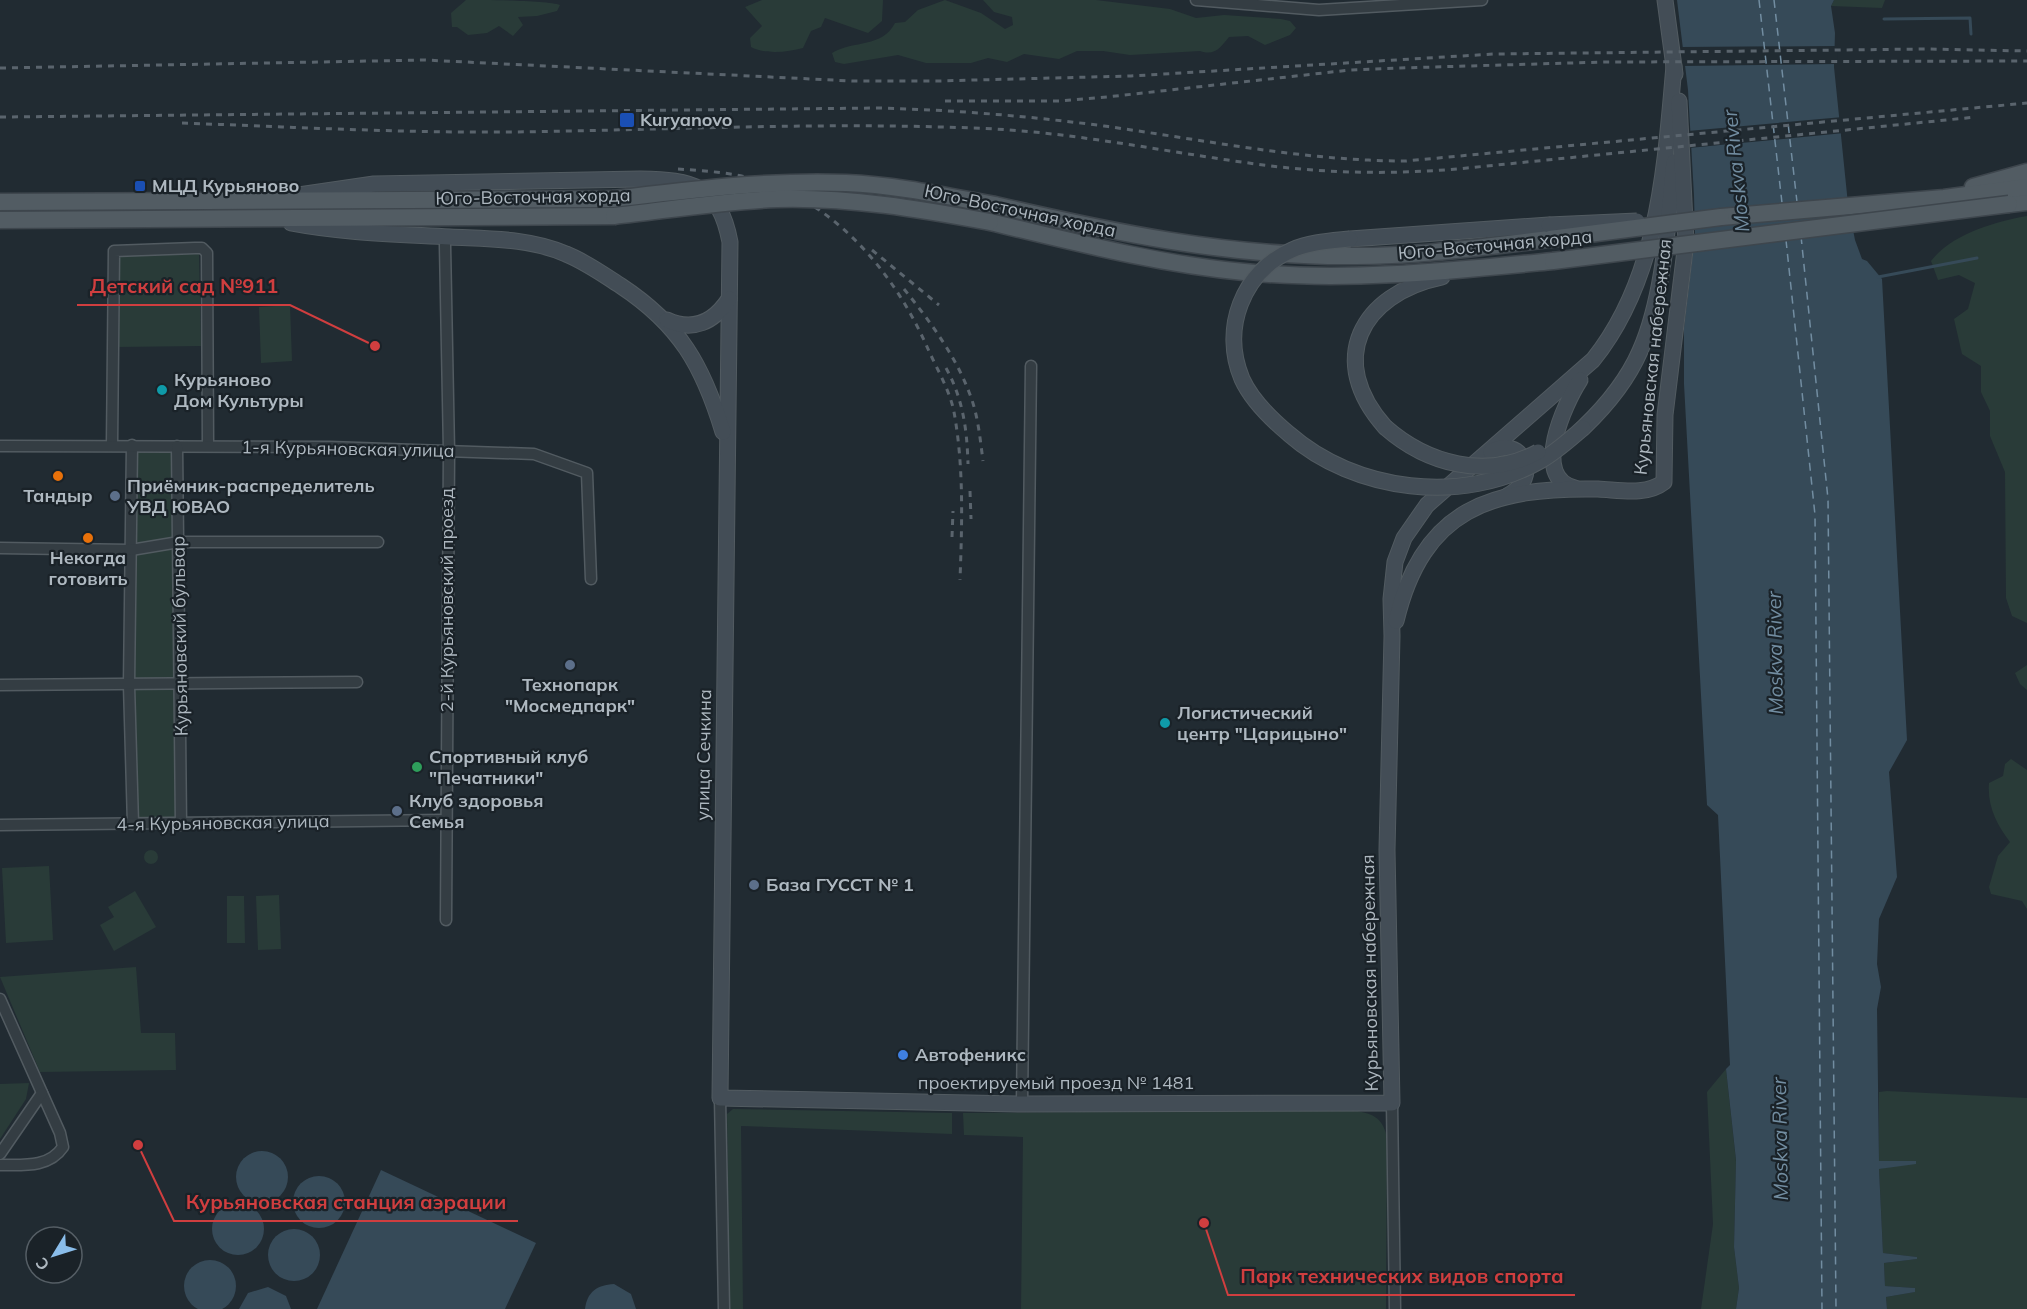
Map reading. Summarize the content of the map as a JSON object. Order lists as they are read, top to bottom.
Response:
{
  "streets": {
    "main road": ["Юго-Восточная хорда"],
    "street": [
      "Курьяновская набережная",
      "1-я Курьяновская улица",
      "2-й Курьяновский проезд",
      "Курьяновский бульвар",
      "улица Сечкина",
      "4-я Курьяновская улица",
      "проектируемый проезд № 1481"
    ]
  },
  "crossings": [
    ["Юго-Восточная хорда", "улица Сечкина"],
    ["Курьяновская набережная", "проектируемый проезд № 1481"],
    ["1-я Курьяновская улица", "2-й Курьяновский проезд"],
    ["1-я Курьяновская улица", "Курьяновский бульвар"],
    ["2-й Курьяновский проезд", "4-я Курьяновская улица"],
    ["Курьяновский бульвар", "4-я Курьяновская улица"],
    ["улица Сечкина", "проектируемый проезд № 1481"]
  ],
  "water": ["Moskva River"],
  "places": {
    "transit": ["Kuryanovo", "МЦД Курьяново"],
    "other": [
      "Детский сад №911",
      "Курьяново Дом Культуры",
      "Тандыр",
      "Приёмник-распределитель УВД ЮВАО",
      "Некогда готовить",
      "Технопарк \"Мосмедпарк\"",
      "Логистический центр \"Царицыно\"",
      "Спортивный клуб \"Печатники\"",
      "Клуб здоровья Семья",
      "База ГУССТ № 1",
      "Автофеникс",
      "Курьяновская станция аэрации",
      "Парк технических видов спорта"
    ]
  },
  "north": "bottom left"
}
